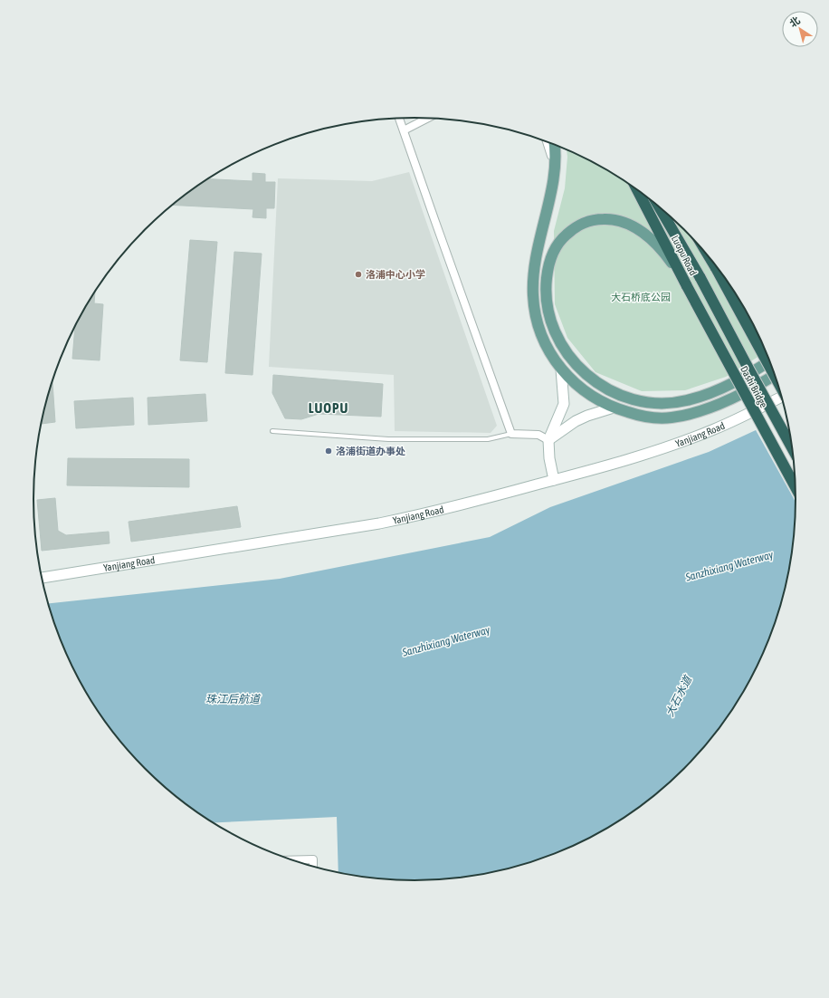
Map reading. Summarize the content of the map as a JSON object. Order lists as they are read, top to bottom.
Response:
{
  "streets": {
    "highway": ["Luopu Road", "Dashi Bridge"],
    "street": ["Yanjiang Road"]
  },
  "crossings": [
    ["Luopu Road", "Dashi Bridge"]
  ],
  "districts": ["LUOPU"],
  "water": ["Sanzhixiang Waterway", "大石水道", "珠江后航道"],
  "parks": ["大石桥底公园"],
  "places": ["洛浦中心小学", "洛浦街道办事处"],
  "north": "top left"
}
